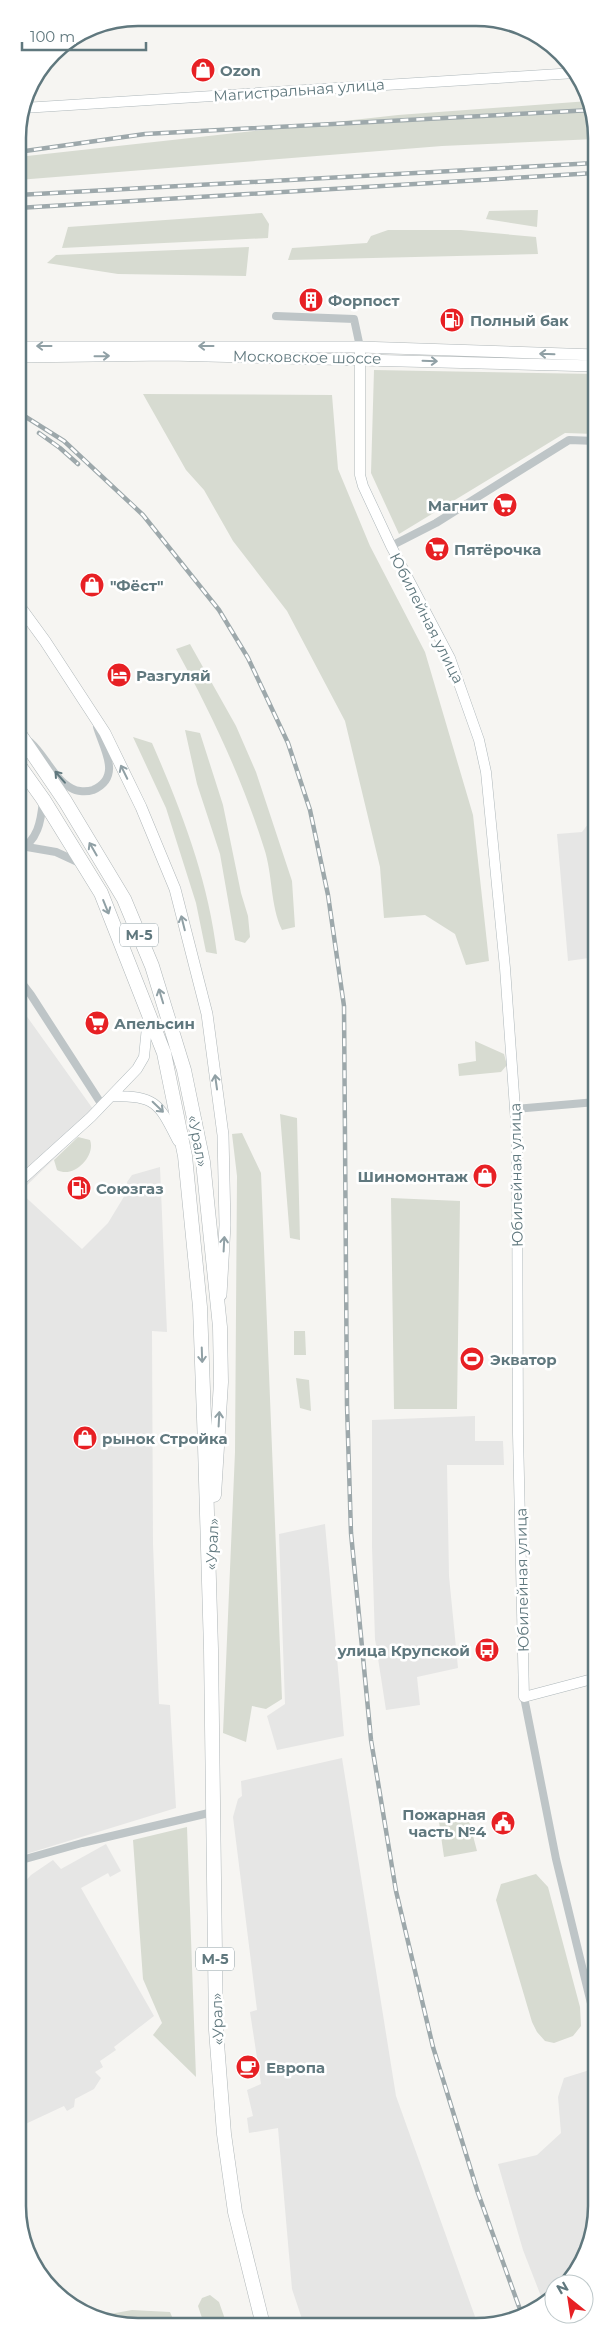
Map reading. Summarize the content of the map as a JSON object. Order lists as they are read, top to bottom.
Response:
{
  "streets": {
    "highway": ["М-5", "«Урал»"],
    "main road": ["Московское шоссе"],
    "street": ["Магистральная улица", "Юбилейная улица"]
  },
  "crossings": [
    ["Московское шоссе", "Юбилейная улица"]
  ],
  "places": {
    "shop": [
      "Ozon",
      "\"Фёст\"",
      "Шиномонтаж",
      "рынок Стройка"
    ],
    "building": ["Форпост"],
    "fuel station": ["Полный бак", "Союзгаз"],
    "supermarket": ["Магнит", "Пятёрочка", "Апельсин"],
    "hotel": ["Разгуляй"],
    "sports": ["Экватор"],
    "bus stop": ["улица Крупской"],
    "public building": ["Пожарная часть №4"],
    "cafe": ["Европа"]
  },
  "scale_bar": "100 m",
  "north": "top left"
}
